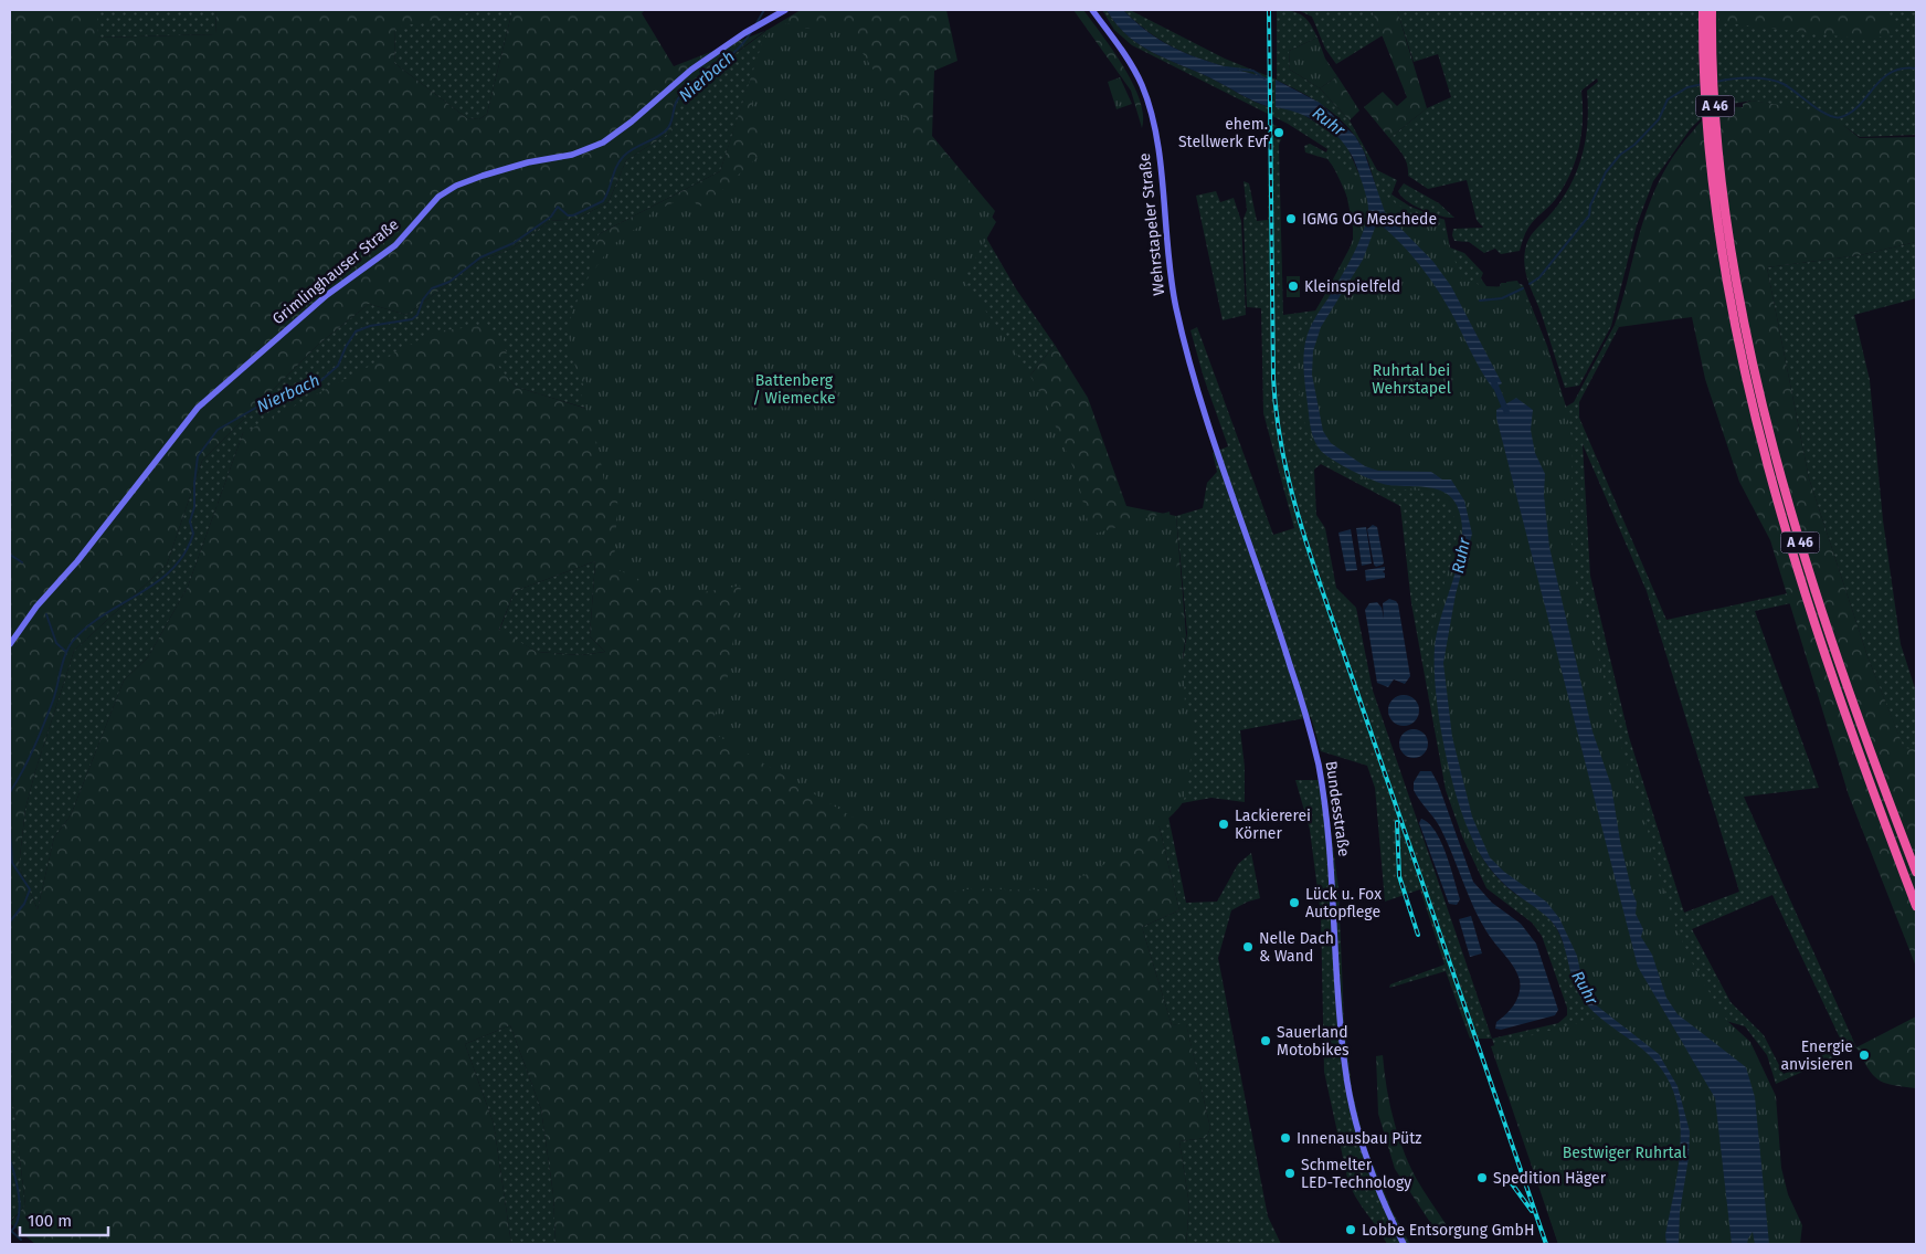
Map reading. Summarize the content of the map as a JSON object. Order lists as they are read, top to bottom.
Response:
{
  "streets": {
    "highway": ["A 46"],
    "main road": ["Wehrstapeler Straße", "Grimlinghauser Straße", "Bundesstraße"]
  },
  "crossings": [
    ["Wehrstapeler Straße", "Bundesstraße"]
  ],
  "water": ["Nierbach", "Ruhr"],
  "parks": ["Ruhrtal bei Wehrstapel", "Battenberg / Wiemecke", "Bestwiger Ruhrtal"],
  "places": [
    "ehem. Stellwerk Evf",
    "IGMG OG Meschede",
    "Kleinspielfeld",
    "Lackiererei Körner",
    "Lück u. Fox Autopflege",
    "Nelle Dach & Wand",
    "Sauerland Motobikes",
    "Energie anvisieren",
    "Innenausbau Pütz",
    "Schmelter LED-Technology",
    "Spedition Häger",
    "Lobbe Entsorgung GmbH"
  ],
  "scale_bar": "100 m"
}
